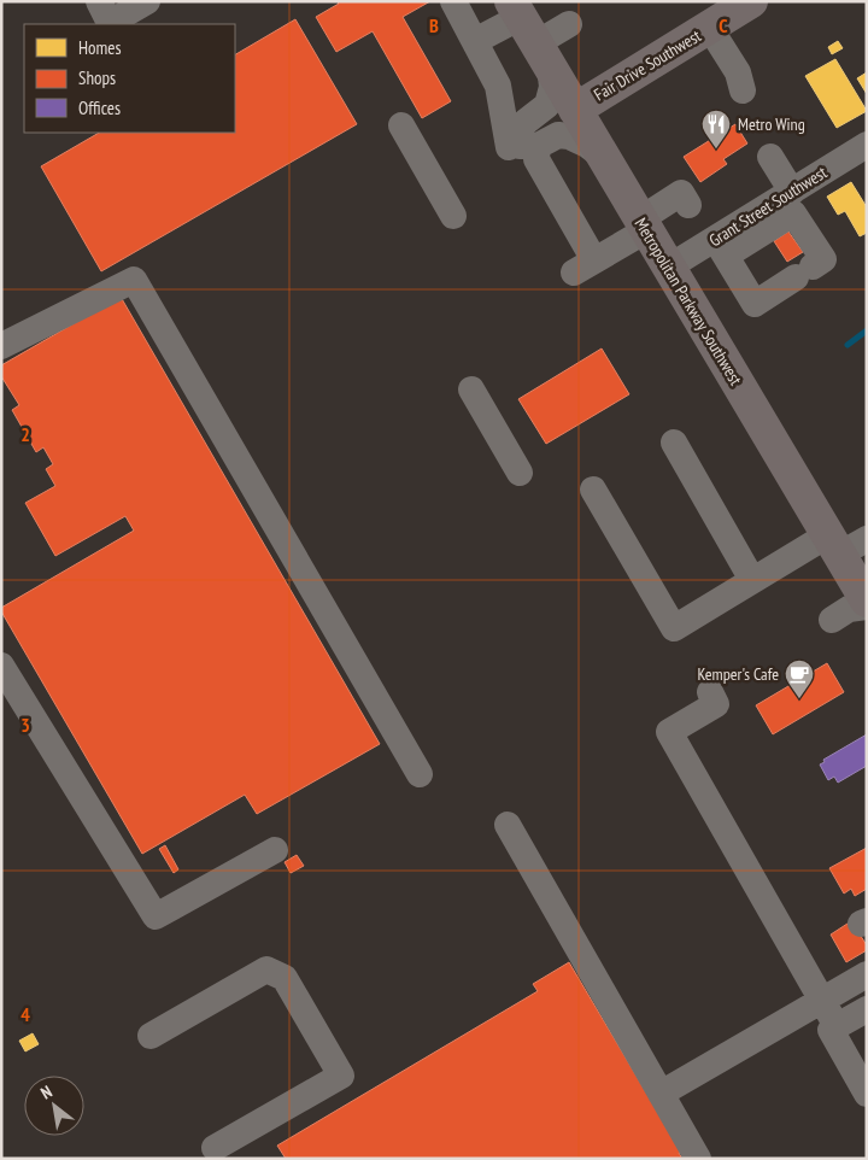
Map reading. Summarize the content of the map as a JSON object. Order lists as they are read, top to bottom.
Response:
{
  "streets": {
    "main road": ["Fair Drive Southwest", "Metropolitan Parkway Southwest"],
    "street": ["Grant Street Southwest"]
  },
  "crossings": [
    ["Fair Drive Southwest", "Metropolitan Parkway Southwest"],
    ["Grant Street Southwest", "Metropolitan Parkway Southwest"]
  ],
  "places": {
    "restaurant": ["Metro Wing"],
    "cafe": ["Kemper's Cafe"]
  },
  "legend": ["Homes", "Shops", "Offices"],
  "north": "top left",
  "grid": {
    "columns": ["B", "C"],
    "rows": ["2", "3", "4"]
  }
}
